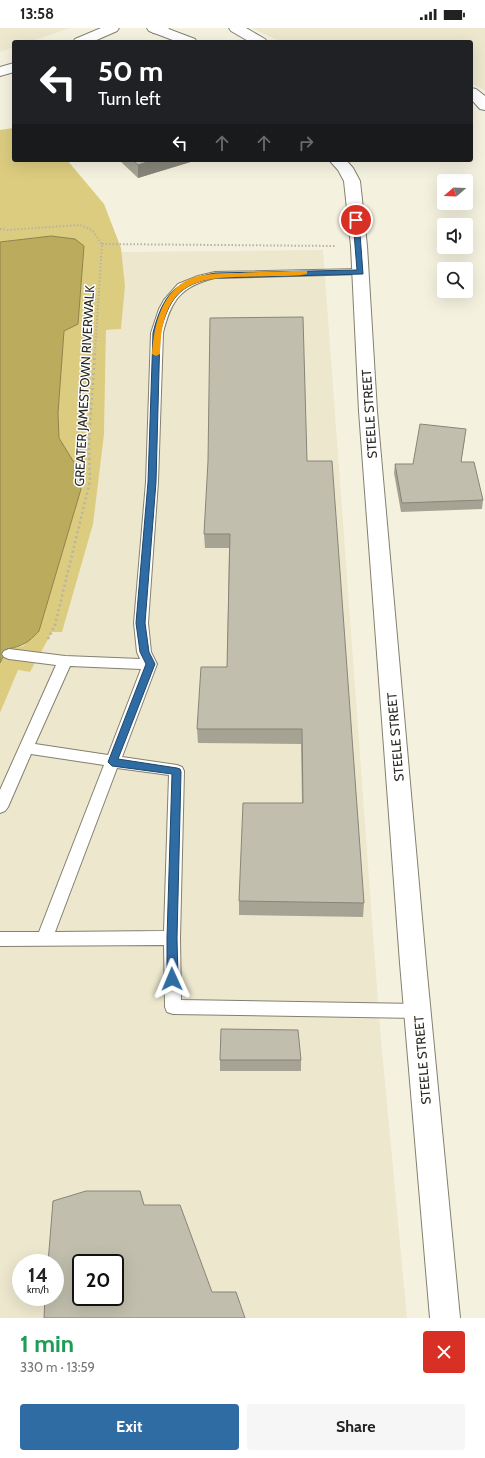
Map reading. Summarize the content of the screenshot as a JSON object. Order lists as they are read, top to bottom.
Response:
{
  "streets": {
    "main road": ["STEELE STREET"],
    "path": ["GREATER JAMESTOWN RIVERWALK"]
  },
  "north": "left",
  "page": {
    "status": "13:58",
    "turn": ["50 m", "Turn left"],
    "speed": "14 km/h",
    "limit": "20",
    "heading": ["1 min", "330 m · 13:59"],
    "buttons": ["Exit", "Share"]
  }
}
